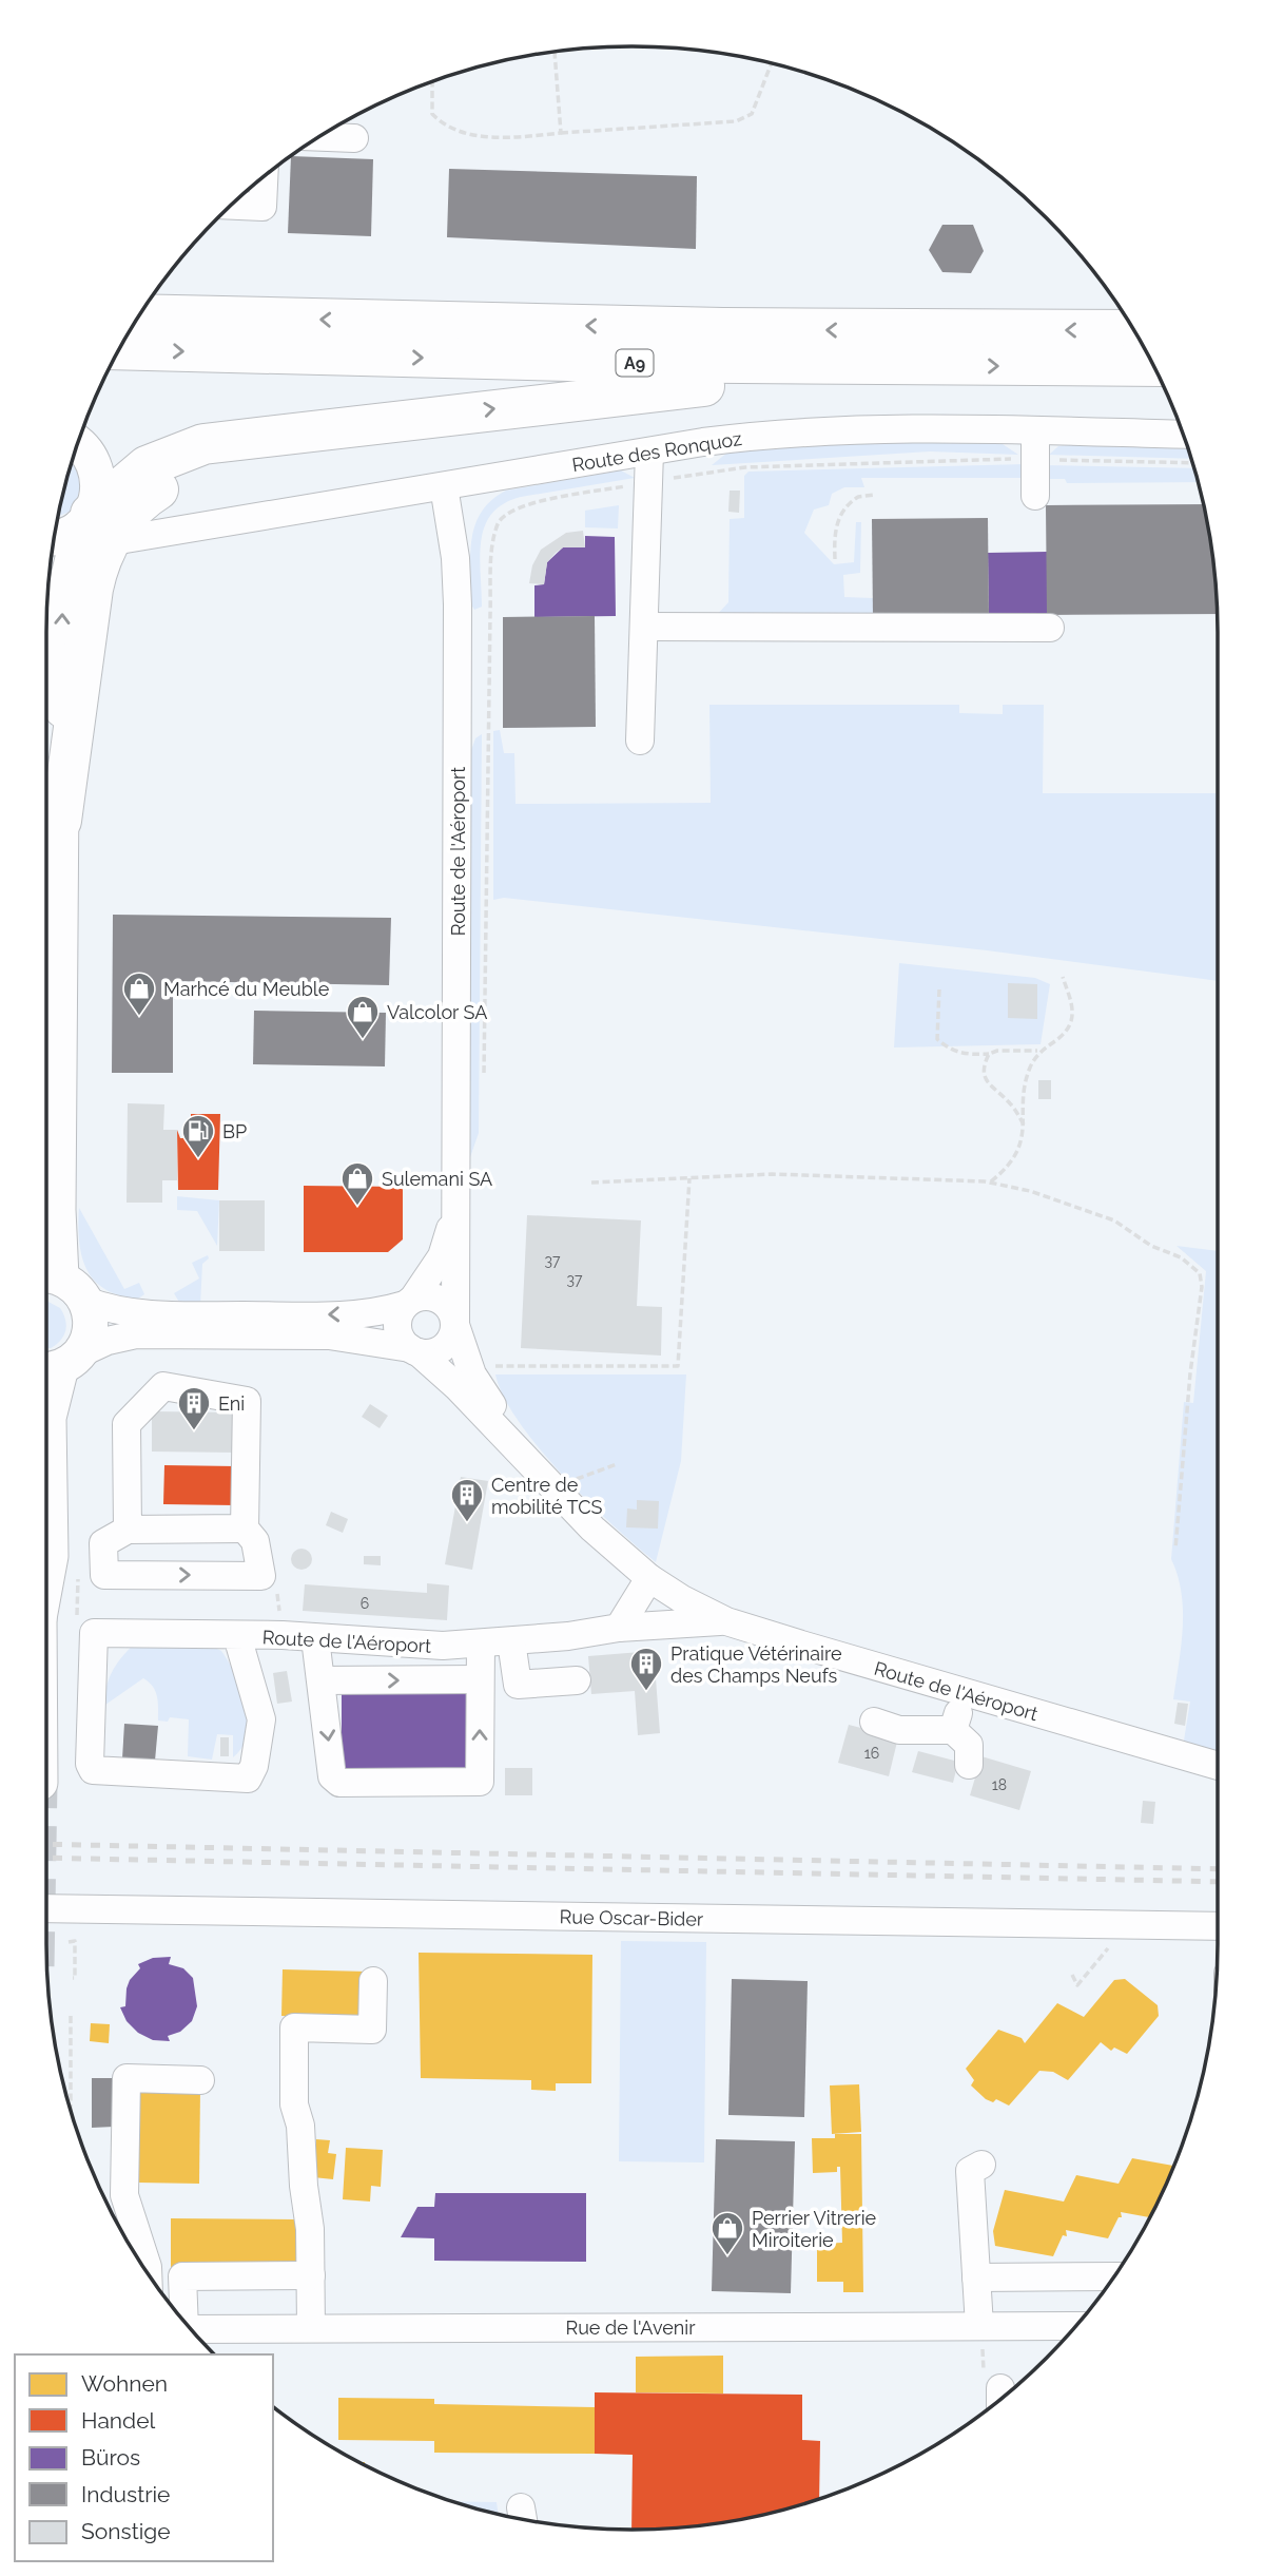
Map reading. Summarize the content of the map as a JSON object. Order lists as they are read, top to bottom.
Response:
{
  "streets": {
    "highway": ["A9"],
    "street": [
      "Route des Ronquoz",
      "Route de l'Aéroport",
      "Rue Oscar-Bider",
      "Rue de l'Avenir"
    ]
  },
  "crossings": [
    ["Route des Ronquoz", "Route de l'Aéroport"]
  ],
  "places": {
    "shop": [
      "Marhcé du Meuble",
      "Valcolor SA",
      "Sulemani SA",
      "Perrier Vitrerie Miroiterie"
    ],
    "fuel station": ["BP"],
    "building": ["Eni", "Centre de mobilité TCS", "Pratique Vétérinaire des Champs Neufs"]
  },
  "house_numbers": [
    "37",
    "37",
    "6",
    "16",
    "18"
  ],
  "legend": [
    "Wohnen",
    "Handel",
    "Büros",
    "Industrie",
    "Sonstige"
  ]
}
